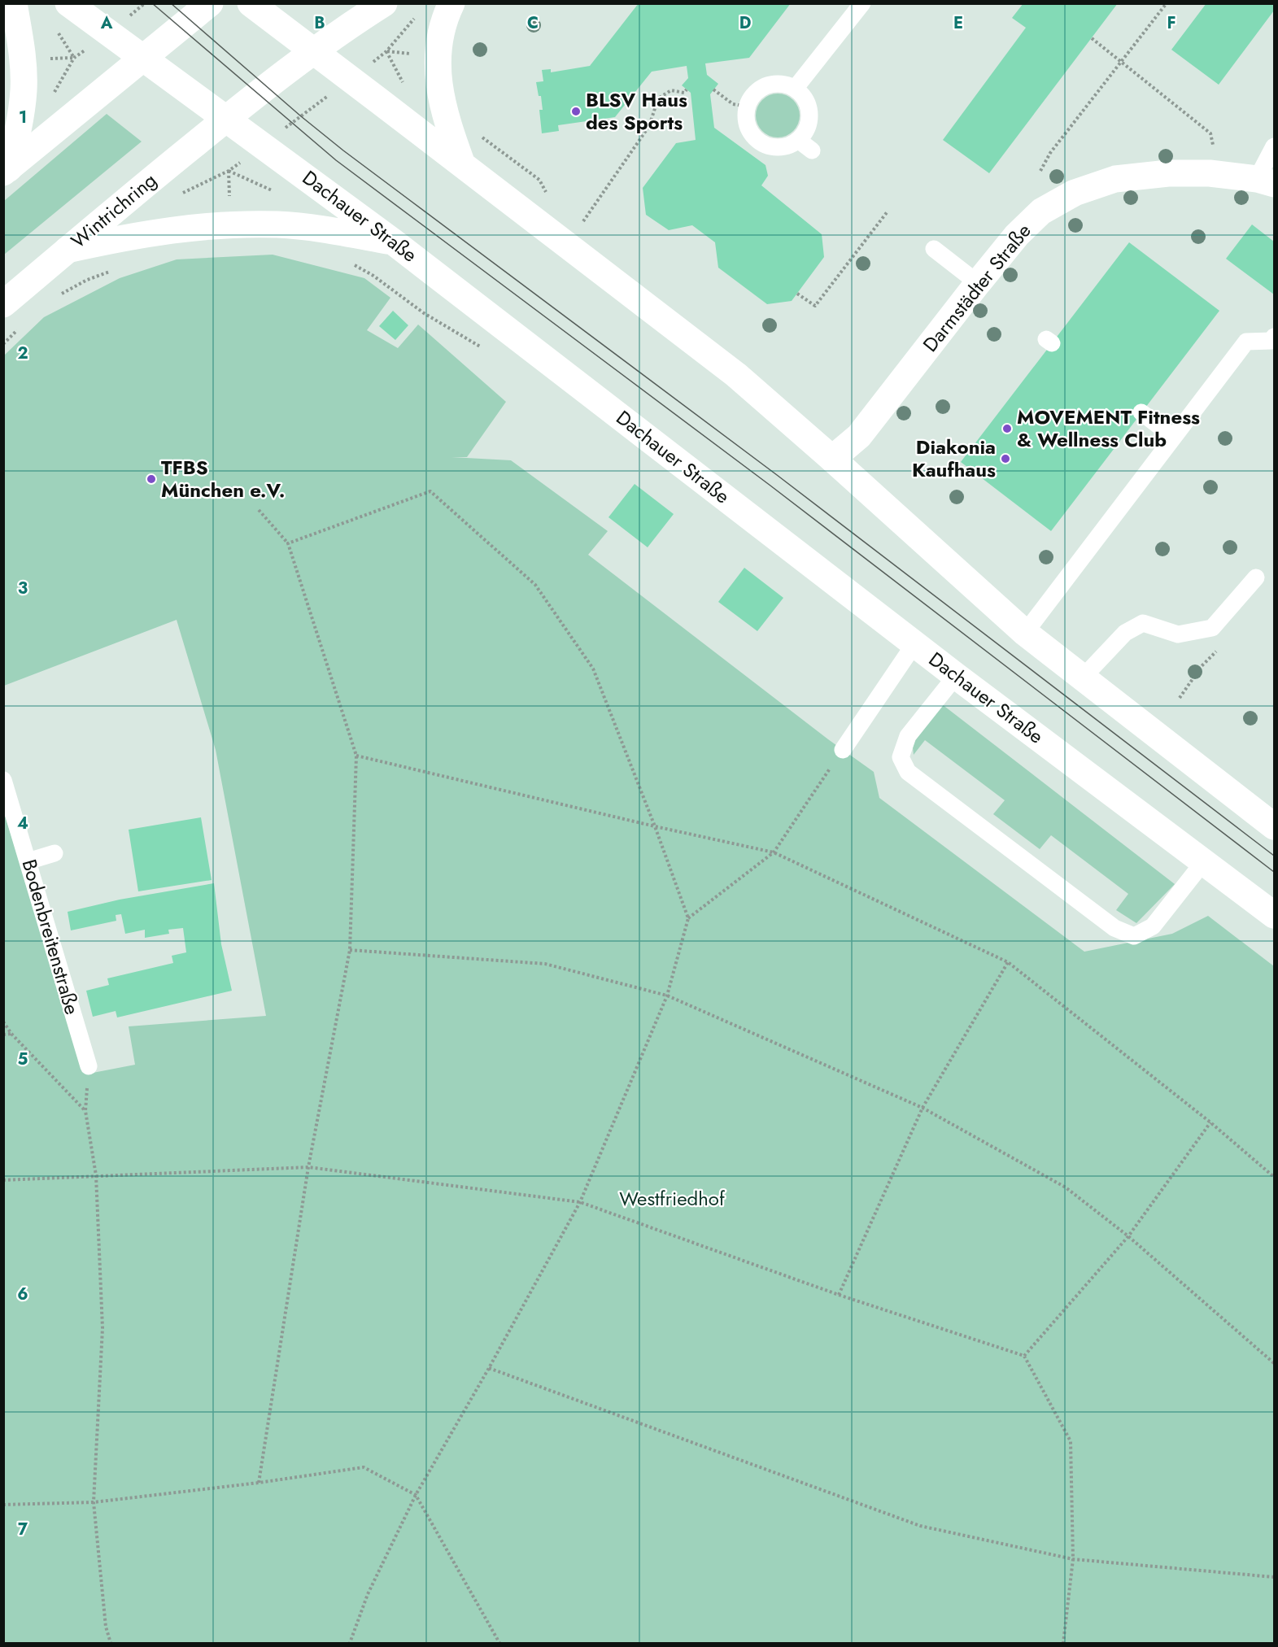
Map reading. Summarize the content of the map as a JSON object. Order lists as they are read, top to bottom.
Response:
{
  "streets": {
    "main road": ["Wintrichring", "Dachauer Straße", "Darmstädter Straße"],
    "lane": ["Bodenbreitenstraße"]
  },
  "crossings": [
    ["Wintrichring", "Dachauer Straße"]
  ],
  "parks": ["Westfriedhof"],
  "places": [
    "BLSV Haus des Sports",
    "MOVEMENT Fitness & Wellness Club",
    "Diakonia Kaufhaus",
    "TFBS München e.V."
  ],
  "grid": {
    "columns": [
      "A",
      "B",
      "C",
      "D",
      "E",
      "F"
    ],
    "rows": [
      "1",
      "2",
      "3",
      "4",
      "5",
      "6",
      "7"
    ]
  }
}
